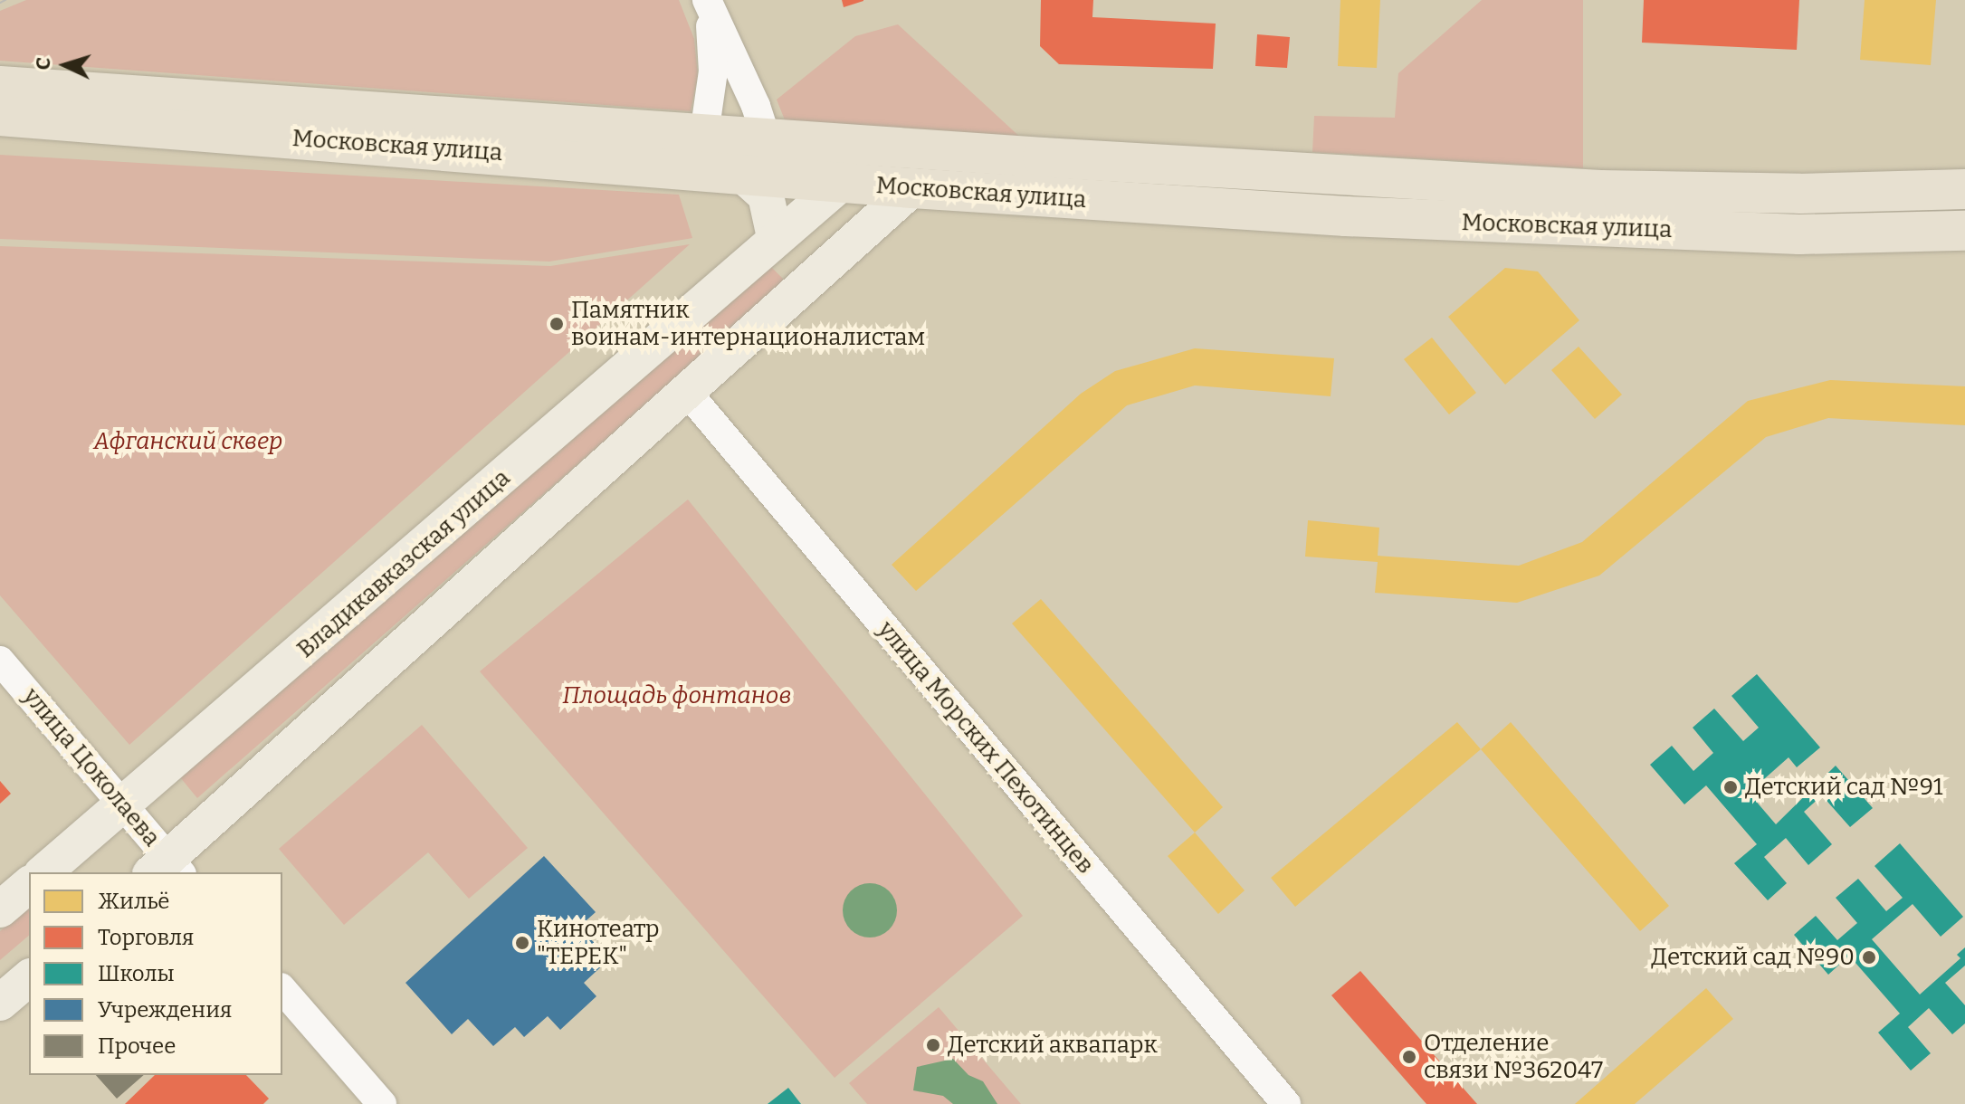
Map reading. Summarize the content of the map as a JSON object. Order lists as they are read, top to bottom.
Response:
{
  "streets": {
    "highway": ["Московская улица"],
    "main road": ["Владикавказская улица"],
    "street": ["улица Морских Пехотинцев", "улица Цоколаева"]
  },
  "crossings": [
    ["Московская улица", "Владикавказская улица"],
    ["Владикавказская улица", "улица Цоколаева"]
  ],
  "parks": ["Афганский сквер", "Площадь фонтанов"],
  "places": [
    "Памятник воинам-интернационалистам",
    "Детский сад №91",
    "Кинотеатр \"ТЕРЕК\"",
    "Детский сад №90",
    "Детский аквапарк",
    "Отделение связи №362047"
  ],
  "legend": [
    "Жильё",
    "Торговля",
    "Школы",
    "Учреждения",
    "Прочее"
  ],
  "north": "left"
}
